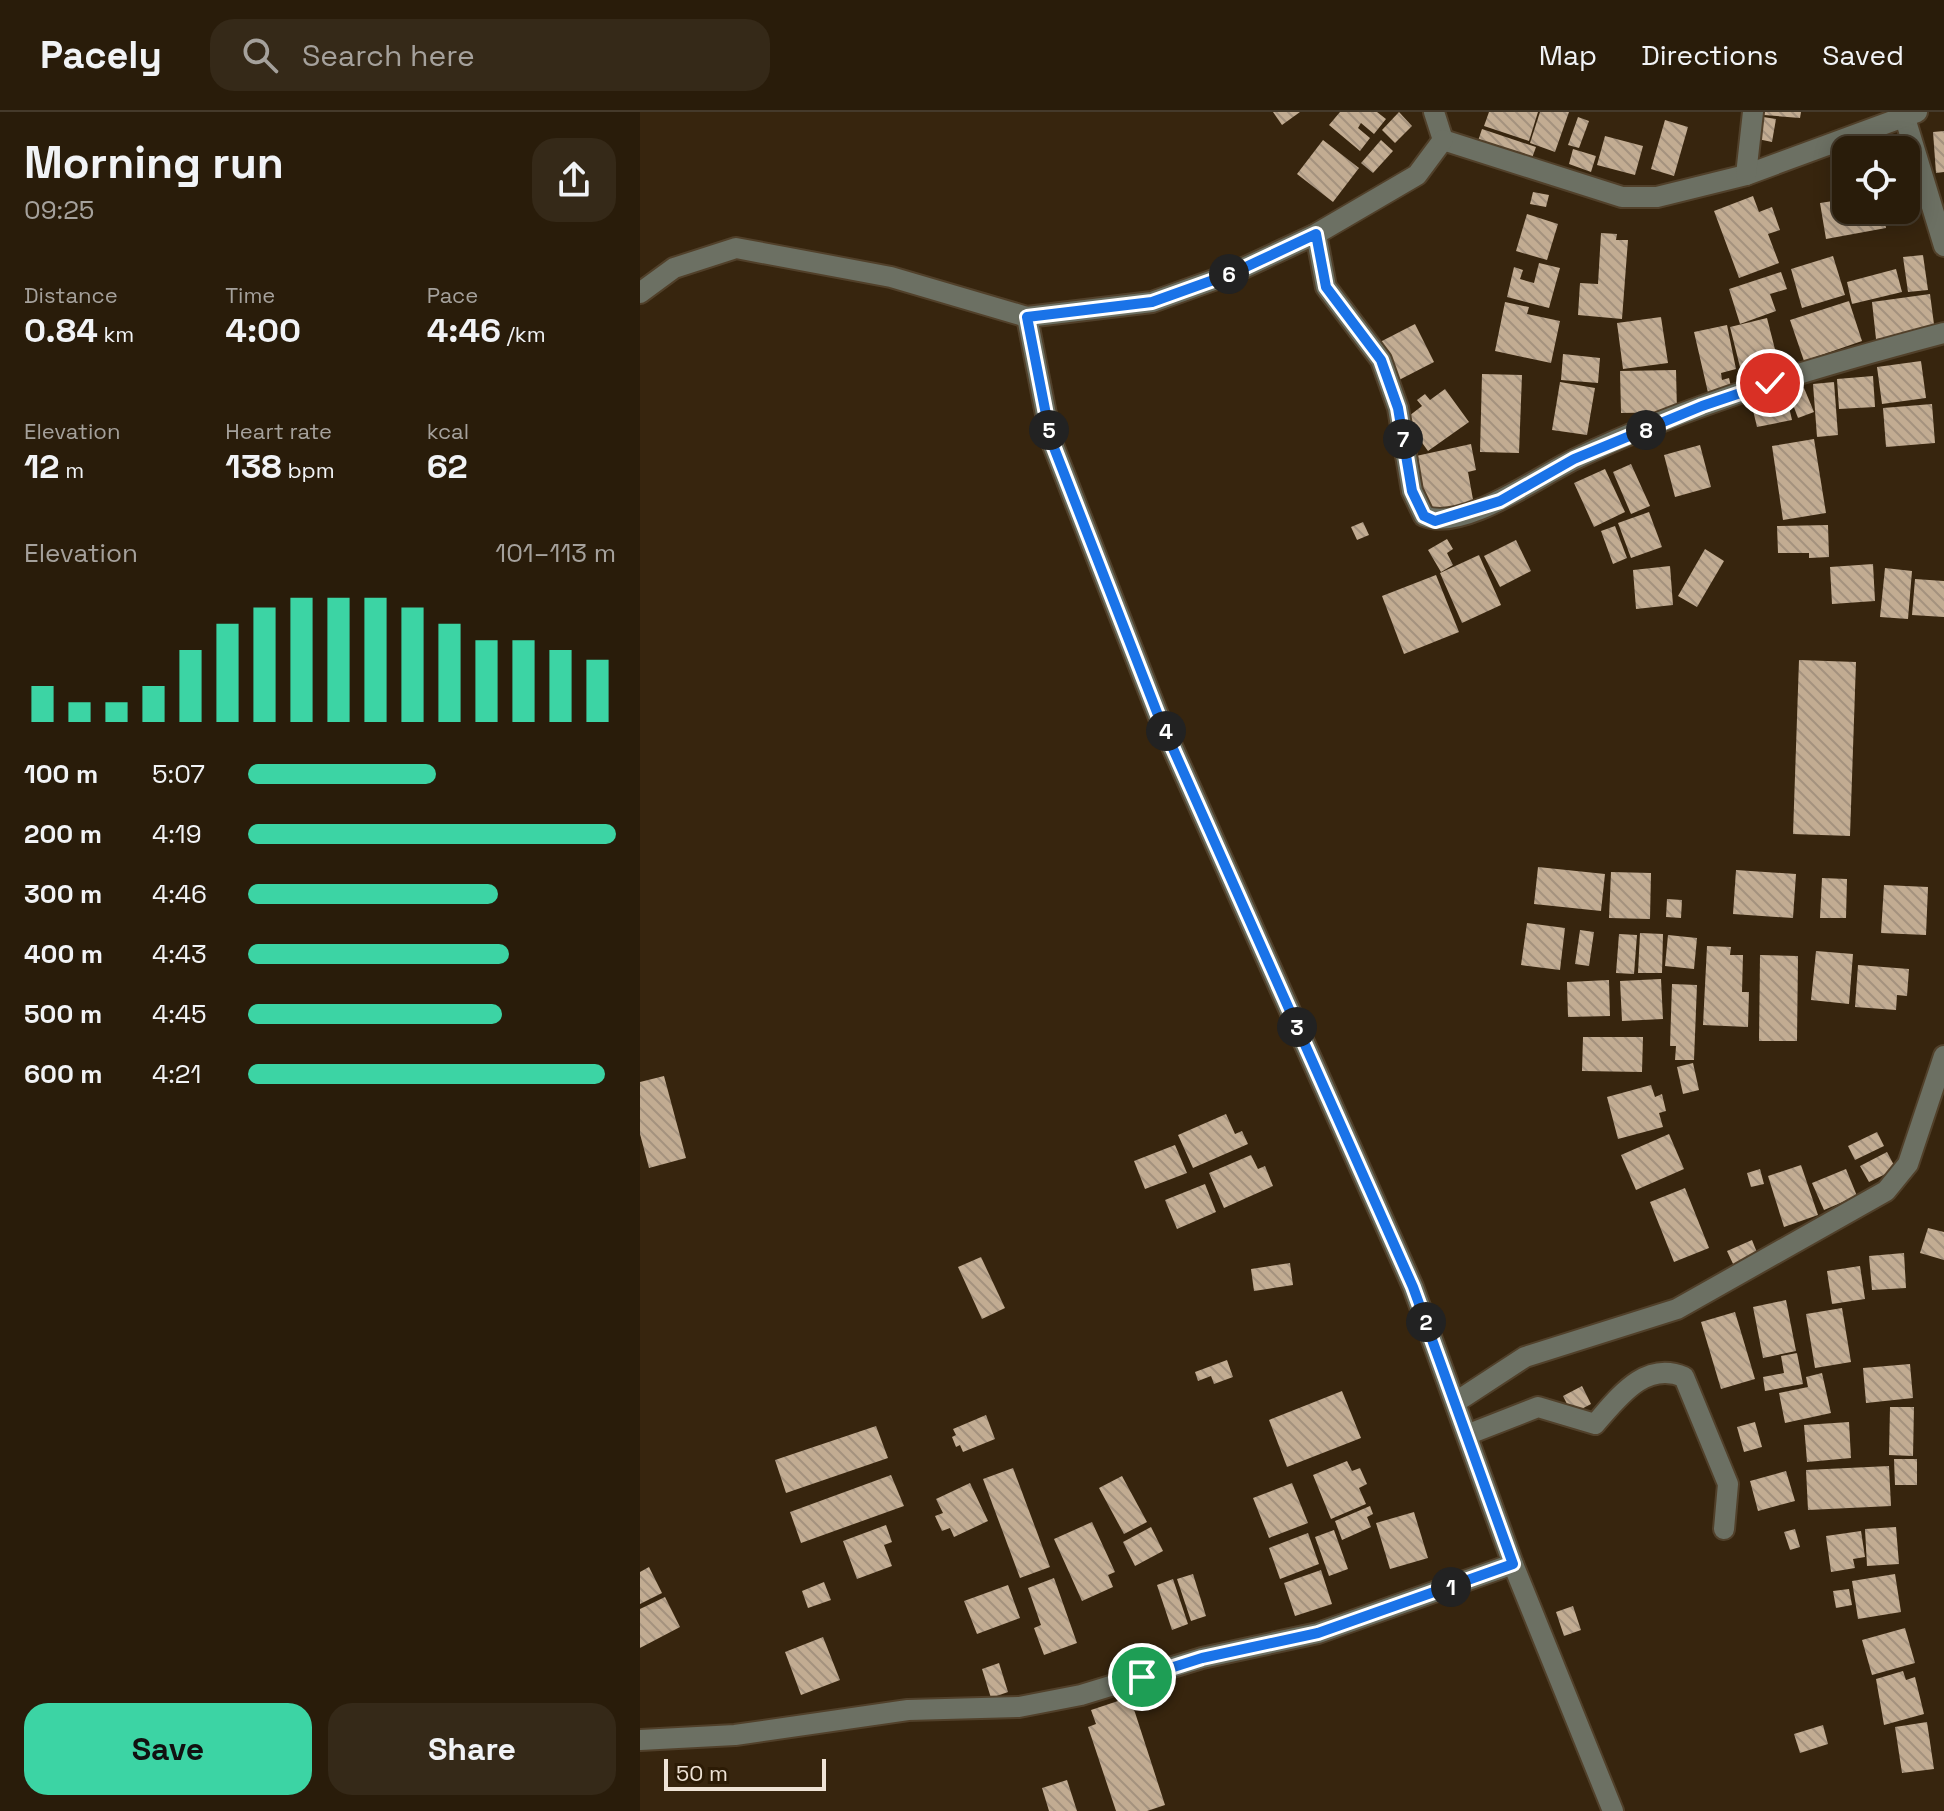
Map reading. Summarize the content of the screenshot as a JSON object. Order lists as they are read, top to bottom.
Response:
{
  "scale_bar": "50 m",
  "page": {
    "header": "Pacely",
    "search": "Search here",
    "nav": ["Map", "Directions", "Saved"],
    "heading": ["Morning run", "09:25"],
    "stats": [
      ["Distance", "0.84 km"],
      ["Time", "4:00"],
      ["Pace", "4:46 /km"],
      ["Elevation", "12 m"],
      ["Heart rate", "138 bpm"],
      ["kcal", "62"]
    ],
    "pins": [
      "6",
      "5",
      "8",
      "7",
      "4",
      "3",
      "2",
      "1"
    ],
    "chart": ["Elevation", "101–113 m"],
    "list": [
      {
        "name": "100 m",
        "note": "5:07"
      },
      {
        "name": "200 m",
        "note": "4:19"
      },
      {
        "name": "300 m",
        "note": "4:46"
      },
      {
        "name": "400 m",
        "note": "4:43"
      },
      {
        "name": "500 m",
        "note": "4:45"
      },
      {
        "name": "600 m",
        "note": "4:21"
      }
    ],
    "buttons": ["Save", "Share"],
    "scale": "50 m"
  }
}
